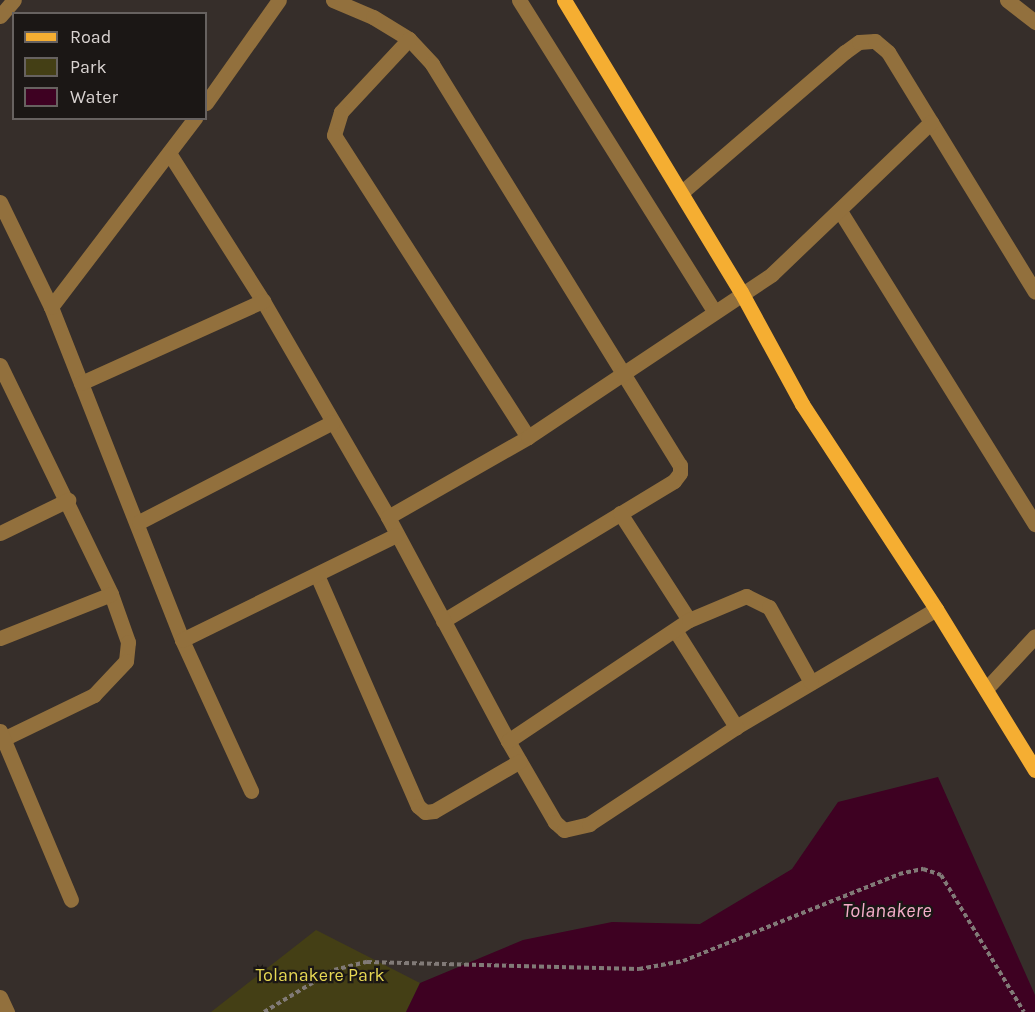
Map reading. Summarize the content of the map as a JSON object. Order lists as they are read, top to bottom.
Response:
{
  "water": ["Tolanakere"],
  "parks": ["Tolanakere Park"],
  "legend": ["Road", "Park", "Water"]
}
